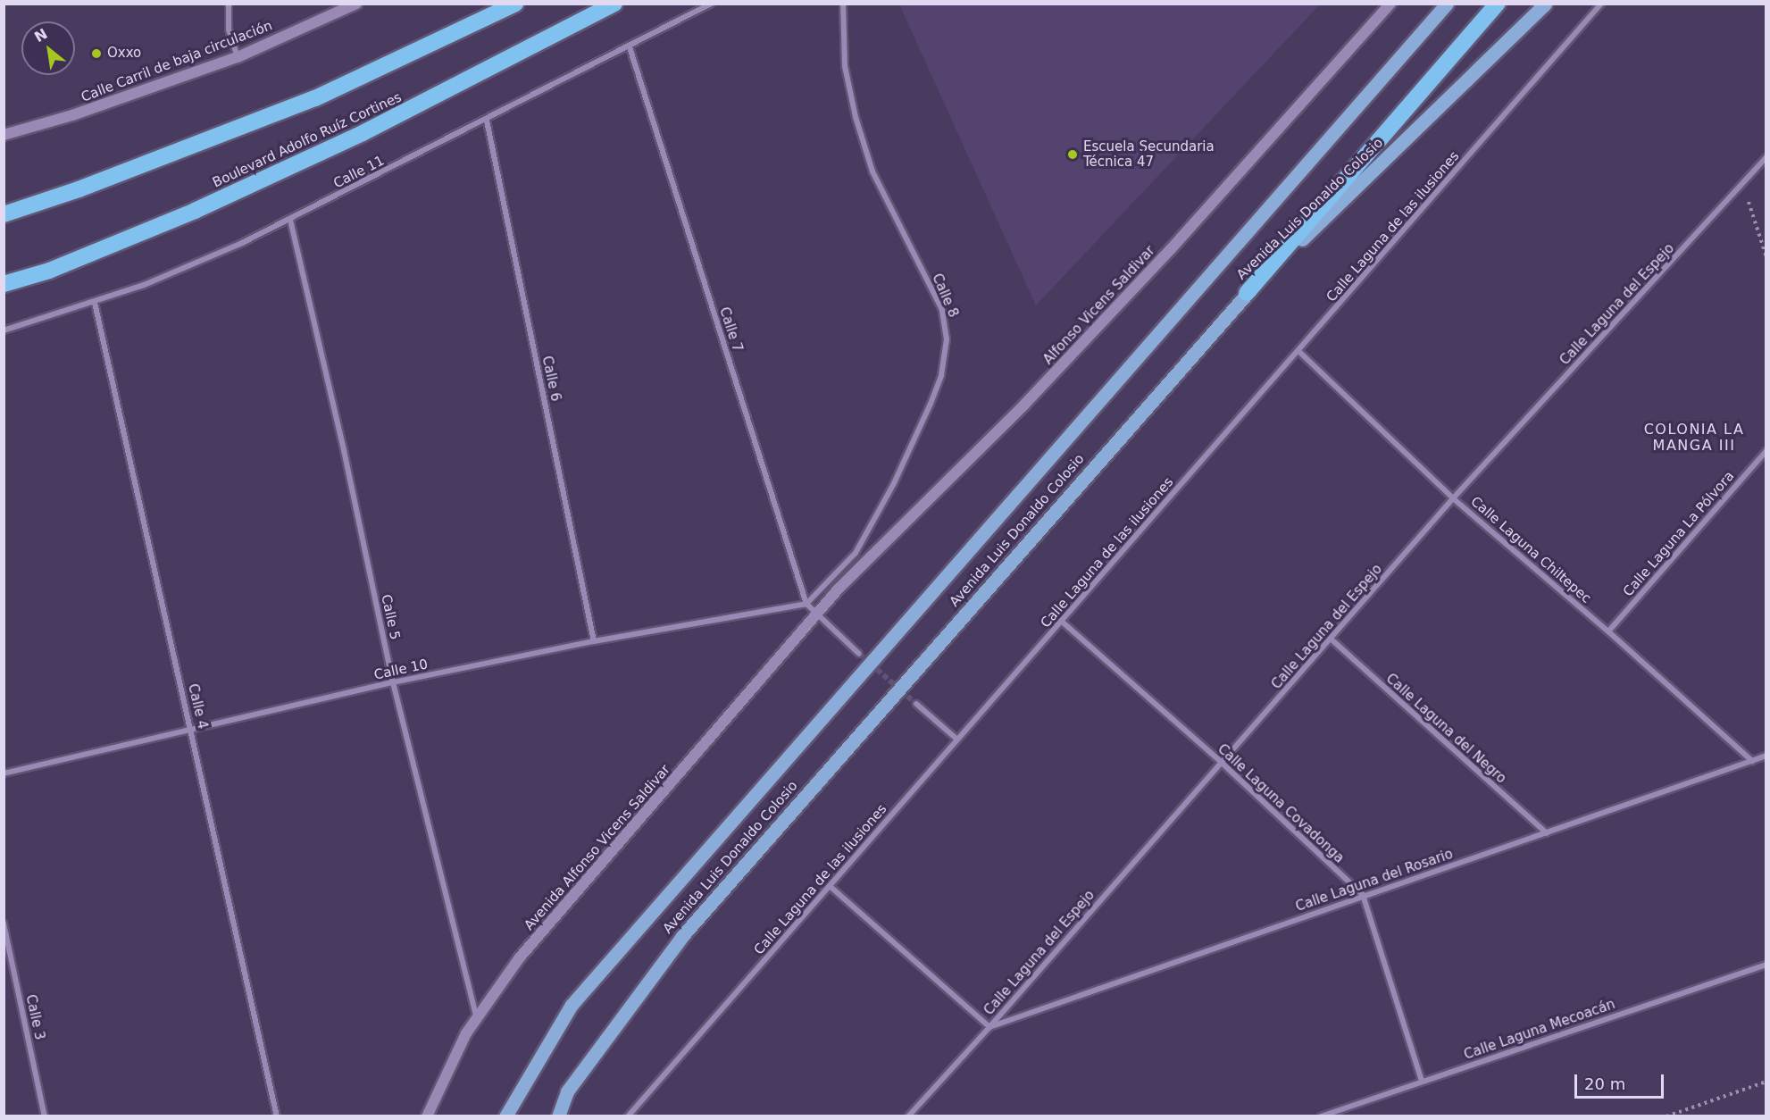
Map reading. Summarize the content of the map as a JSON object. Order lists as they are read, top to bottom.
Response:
{
  "streets": {
    "highway": ["Boulevard Adolfo Ruíz Cortines"],
    "main road": [
      "Calle Carril de baja circulación",
      "Avenida Luis Donaldo Colosio",
      "Alfonso Vicens Saldivar",
      "Avenida Alfonso Vicens Saldivar"
    ],
    "street": [
      "Calle 11",
      "Calle Laguna de las ilusiones",
      "Calle 8",
      "Calle Laguna del Espejo",
      "Calle 7",
      "Calle 6",
      "Calle Laguna La Pólvora",
      "Calle Laguna Chiltepec",
      "Calle 5",
      "Calle 10",
      "Calle 4",
      "Calle Laguna del Negro",
      "Calle Laguna Covadonga",
      "Calle Laguna del Rosario",
      "Calle 3",
      "Calle Laguna Mecoacán"
    ]
  },
  "crossings": [
    ["Calle 11", "Calle 7"],
    ["Calle 11", "Calle 6"],
    ["Calle 11", "Calle 5"],
    ["Calle 11", "Calle 4"],
    ["Calle Laguna de las ilusiones", "Calle Laguna Chiltepec"],
    ["Calle Laguna de las ilusiones", "Calle Laguna Covadonga"],
    ["Calle 8", "Calle 7"],
    ["Calle 8", "Calle 10"],
    ["Calle Laguna del Espejo", "Calle Laguna Chiltepec"],
    ["Calle Laguna del Espejo", "Calle Laguna del Negro"],
    ["Calle Laguna del Espejo", "Calle Laguna Covadonga"],
    ["Calle Laguna del Espejo", "Calle Laguna del Rosario"],
    ["Alfonso Vicens Saldivar", "Calle 7"],
    ["Alfonso Vicens Saldivar", "Avenida Alfonso Vicens Saldivar"],
    ["Calle 7", "Calle 10"],
    ["Calle 7", "Avenida Alfonso Vicens Saldivar"],
    ["Calle 6", "Calle 10"],
    ["Calle Laguna La Pólvora", "Calle Laguna Chiltepec"],
    ["Calle Laguna Chiltepec", "Calle Laguna del Rosario"],
    ["Calle 5", "Calle 10"],
    ["Calle 5", "Avenida Alfonso Vicens Saldivar"],
    ["Calle 10", "Calle 4"],
    ["Calle Laguna del Negro", "Calle Laguna del Rosario"],
    ["Calle Laguna Covadonga", "Calle Laguna del Rosario"],
    ["Calle Laguna Covadonga", "Calle Laguna Mecoacán"]
  ],
  "districts": ["COLONIA LA MANGA III"],
  "places": ["Oxxo", "Escuela Secundaria Técnica 47"],
  "scale_bar": "20 m",
  "north": "top left"
}
